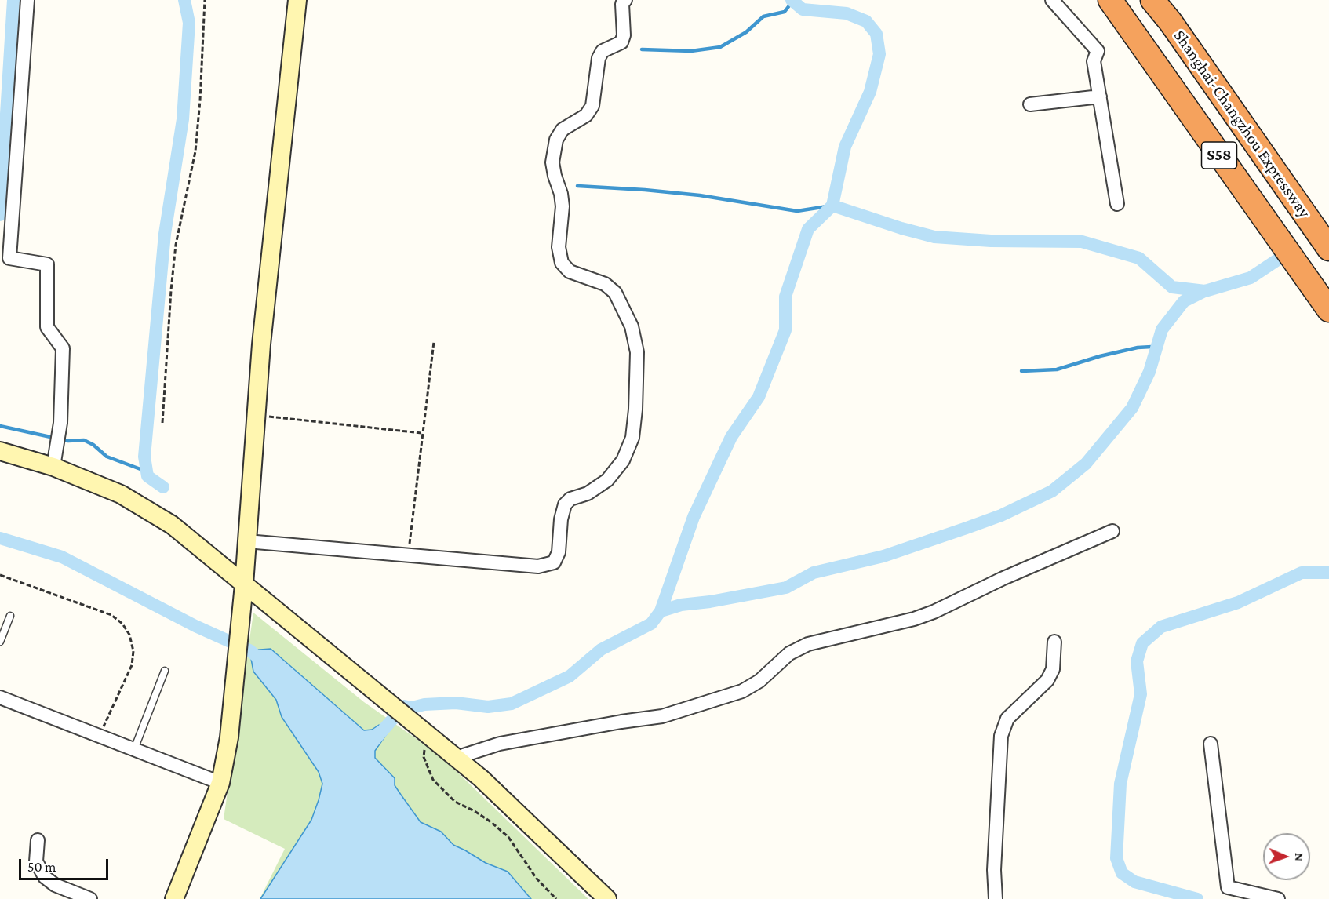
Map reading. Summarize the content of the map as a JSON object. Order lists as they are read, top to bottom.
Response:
{
  "streets": {
    "highway": ["Shanghai-Changzhou Expressway", "S58"]
  },
  "scale_bar": "50 m",
  "north": "right"
}
